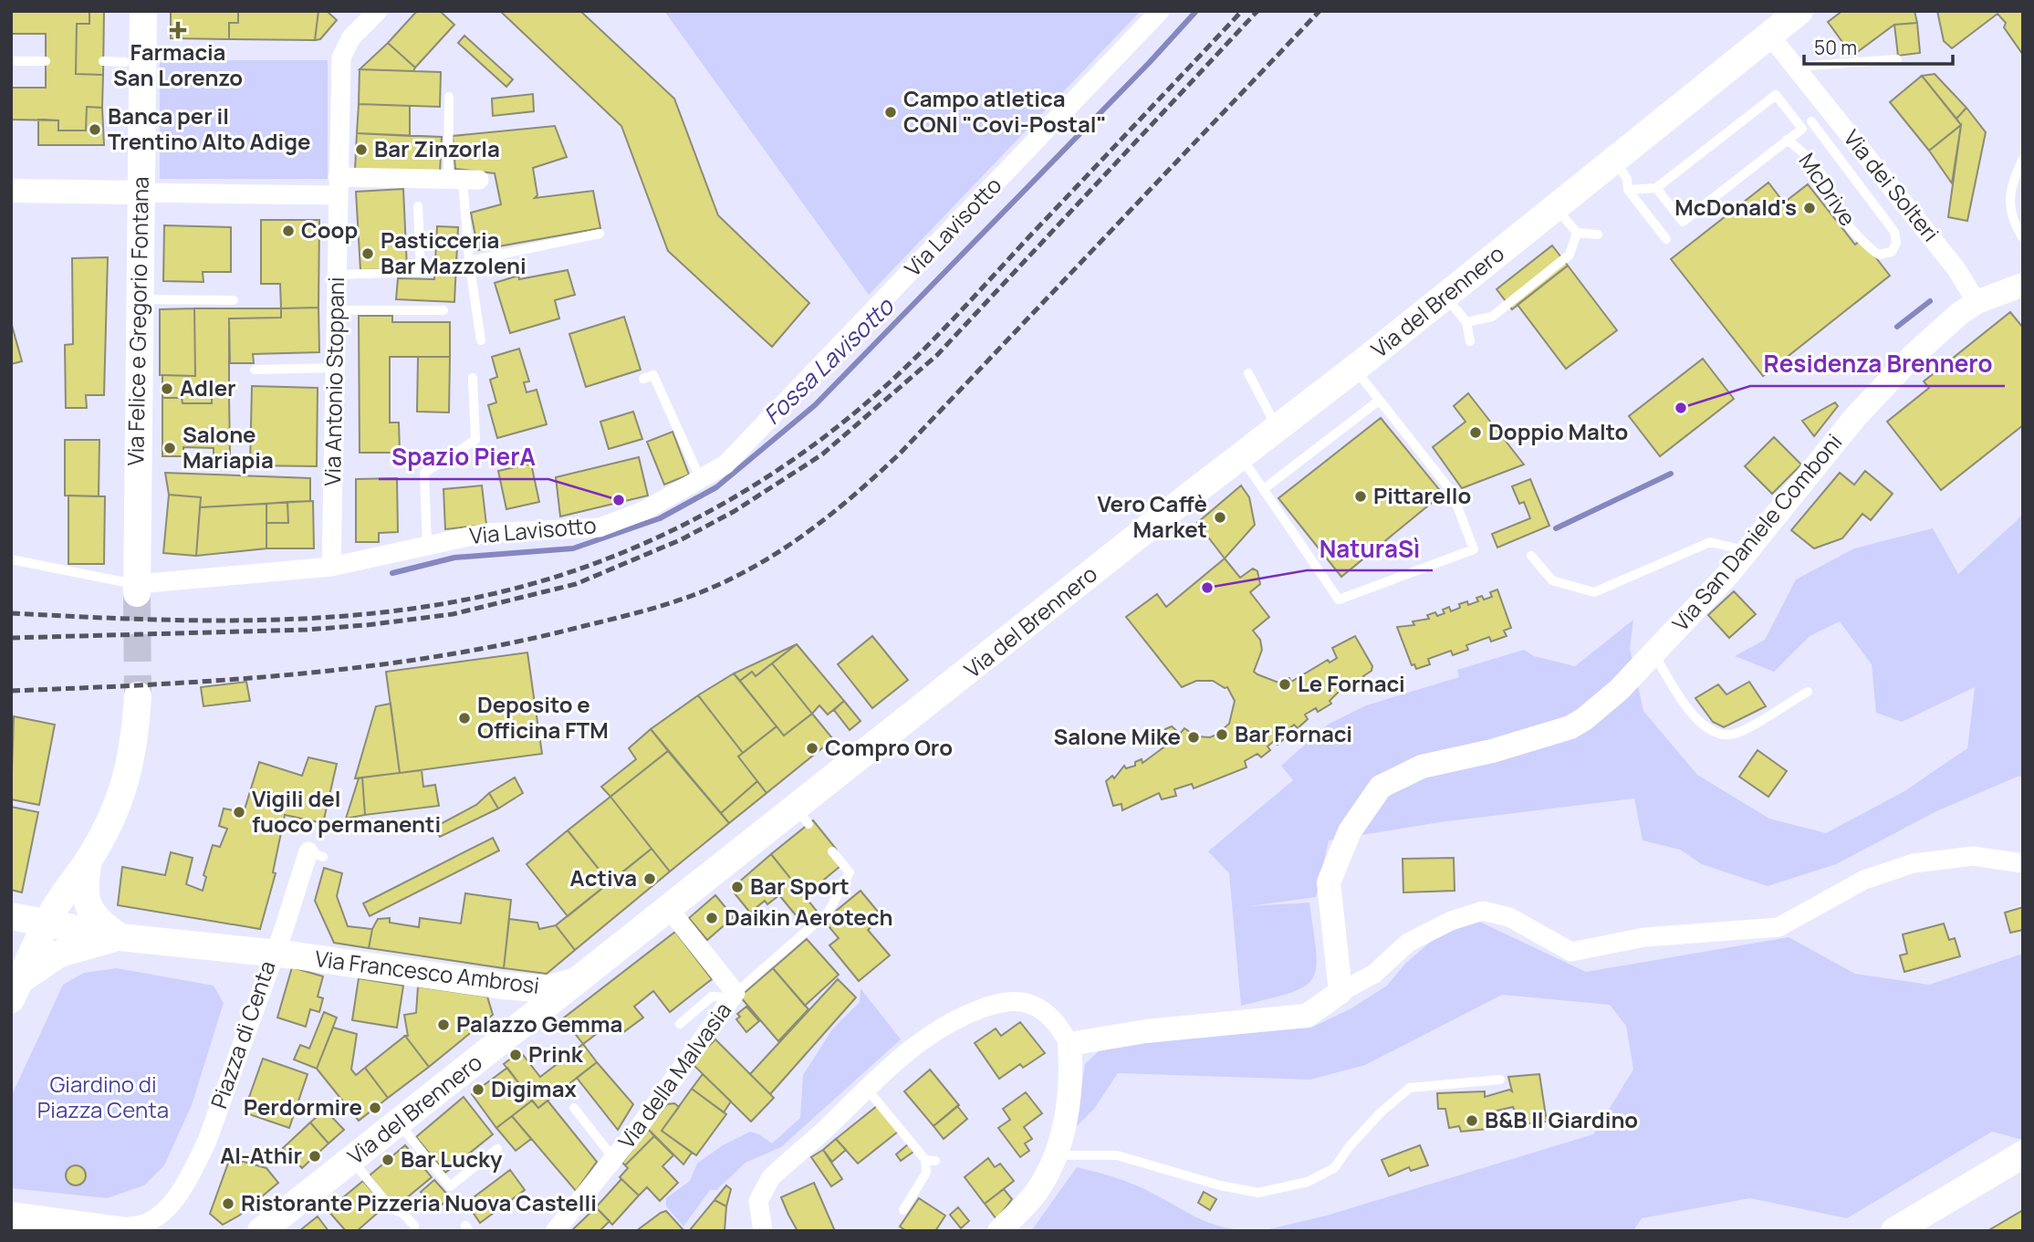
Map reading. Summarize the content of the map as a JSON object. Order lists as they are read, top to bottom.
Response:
{
  "streets": {
    "main road": [
      "Via del Brennero",
      "Via Felice e Gregorio Fontana",
      "Via Francesco Ambrosi",
      "Piazza di Centa"
    ],
    "street": [
      "Via dei Solteri",
      "Via Lavisotto",
      "Via Antonio Stoppani",
      "Via San Daniele Comboni",
      "Via della Malvasia"
    ],
    "lane": ["McDrive"]
  },
  "crossings": [
    ["Via dei Solteri", "Via del Brennero"],
    ["Via dei Solteri", "Via San Daniele Comboni"],
    ["Via Lavisotto", "Via Felice e Gregorio Fontana"],
    ["Via Lavisotto", "Via Antonio Stoppani"],
    ["Via del Brennero", "Via Francesco Ambrosi"],
    ["Via del Brennero", "Via della Malvasia"],
    ["Via Francesco Ambrosi", "Piazza di Centa"]
  ],
  "water": ["Fossa Lavisotto"],
  "parks": ["Giardino di Piazza Centa"],
  "places": {
    "health": ["Farmacia San Lorenzo"],
    "other": [
      "Campo atletica CONI \"Covi-Postal\"",
      "Banca per il Trentino Alto Adige",
      "Bar Zinzorla",
      "McDonald's",
      "Coop",
      "Pasticceria Bar Mazzoleni",
      "Adler",
      "Residenza Brennero",
      "Doppio Malto",
      "Salone Mariapia",
      "Pittarello",
      "Spazio PierA",
      "Vero Caffè Market",
      "NaturaSì",
      "Le Fornaci",
      "Deposito e Officina FTM",
      "Bar Fornaci",
      "Salone Mike",
      "Compro Oro",
      "Vigili del fuoco permanenti",
      "Activa",
      "Bar Sport",
      "Daikin Aerotech",
      "Palazzo Gemma",
      "Prink",
      "Digimax",
      "Perdormire",
      "B&B Il Giardino",
      "Al-Athir",
      "Bar Lucky",
      "Ristorante Pizzeria Nuova Castelli"
    ]
  },
  "scale_bar": "50 m"
}
